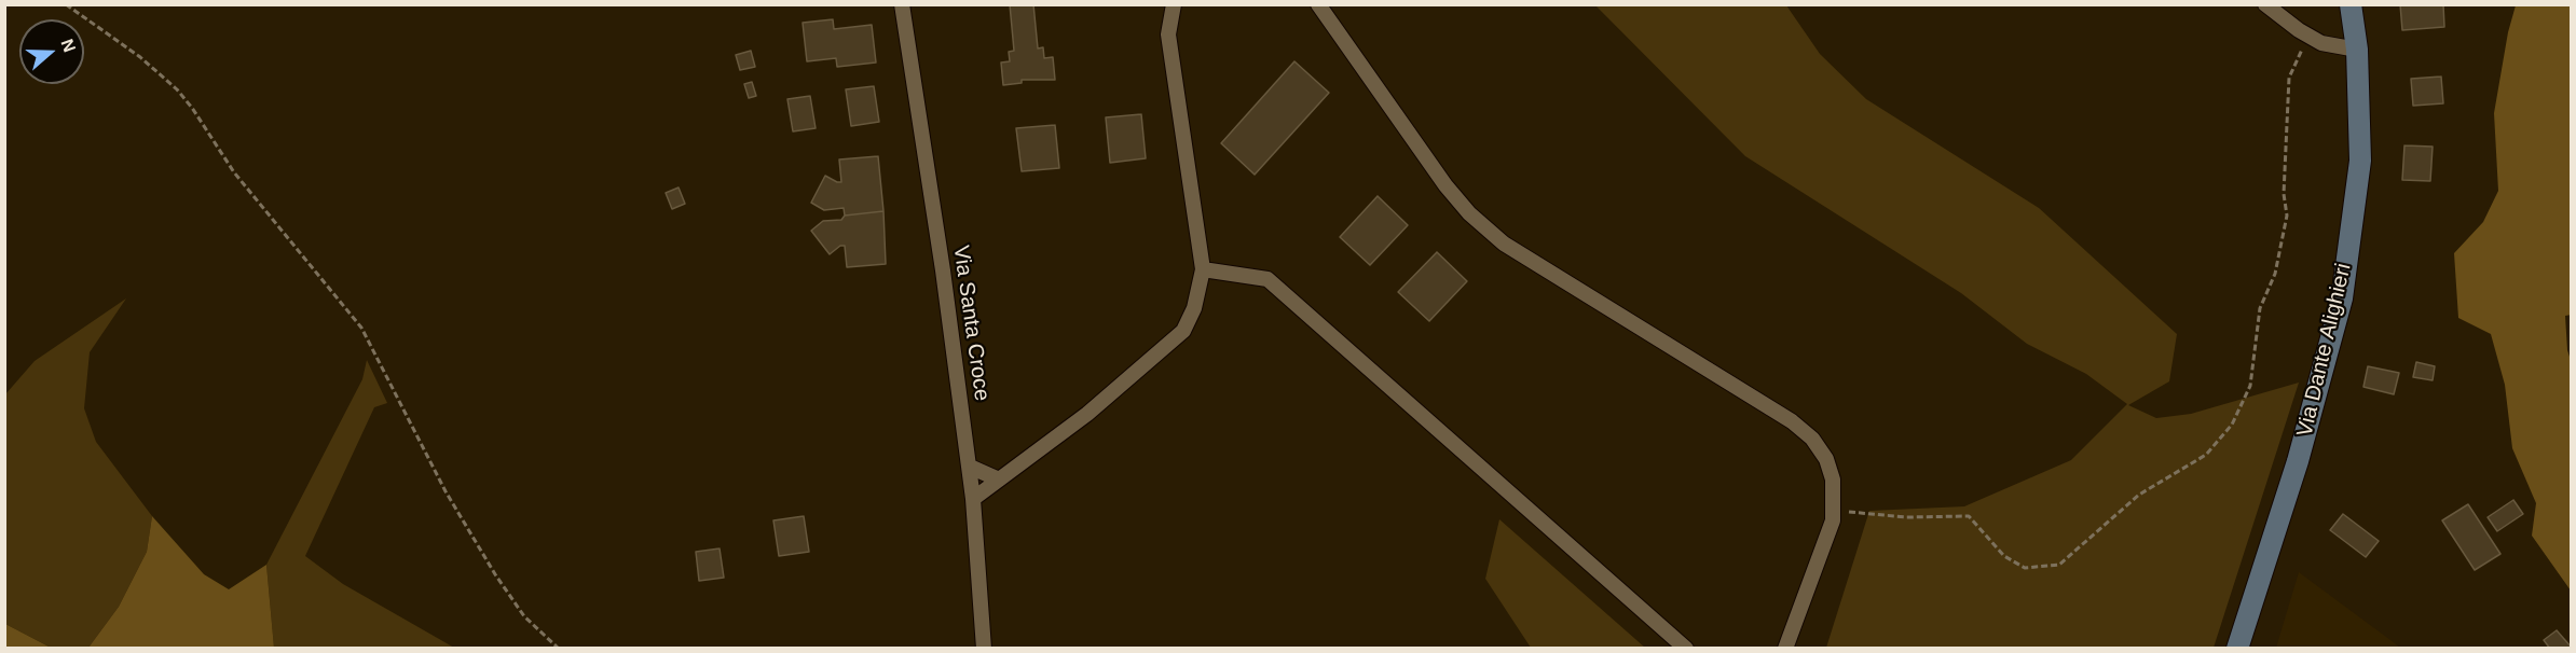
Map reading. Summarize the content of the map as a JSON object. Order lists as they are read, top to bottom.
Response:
{
  "streets": {
    "main road": ["Via Dante Alighieri"],
    "street": ["Via Santa Croce"]
  },
  "north": "right"
}
